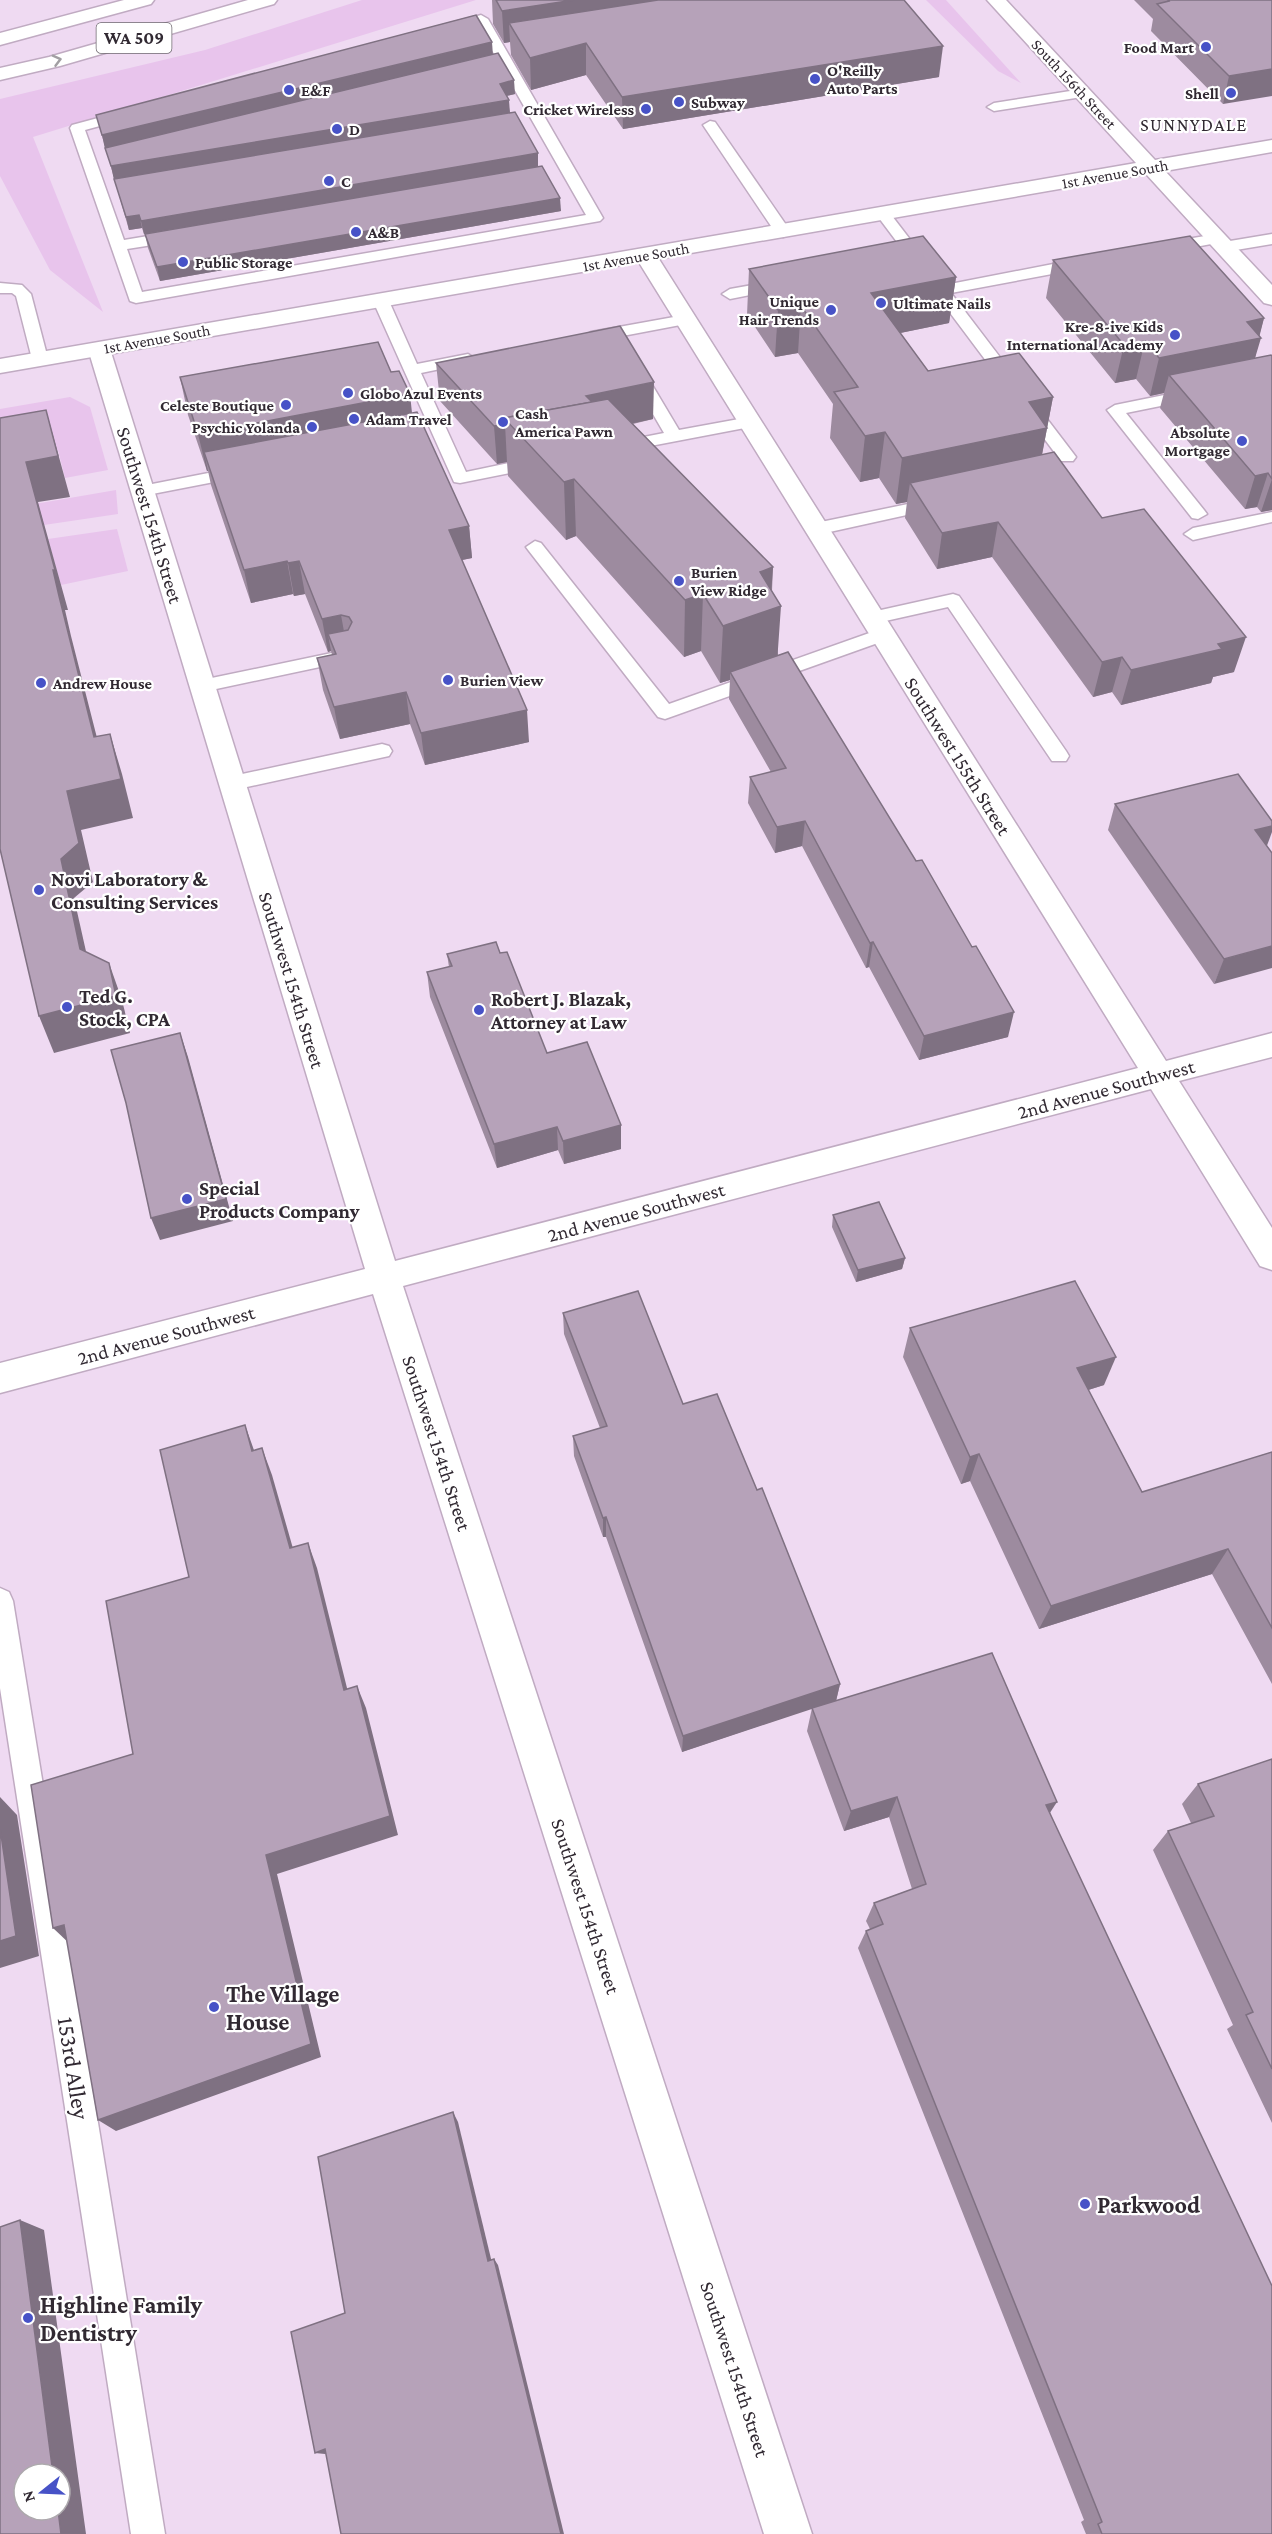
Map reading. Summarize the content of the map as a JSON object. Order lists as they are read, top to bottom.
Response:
{
  "streets": {
    "main road": [
      "WA 509",
      "South 156th Street",
      "1st Avenue South",
      "Southwest 154th Street",
      "Southwest 155th Street",
      "2nd Avenue Southwest"
    ],
    "lane": ["153rd Alley"]
  },
  "crossings": [
    ["South 156th Street", "1st Avenue South"],
    ["1st Avenue South", "Southwest 154th Street"],
    ["1st Avenue South", "Southwest 155th Street"],
    ["Southwest 154th Street", "2nd Avenue Southwest"],
    ["Southwest 155th Street", "2nd Avenue Southwest"]
  ],
  "districts": ["SUNNYDALE"],
  "places": [
    "Food Mart",
    "O'Reilly Auto Parts",
    "E&F",
    "Shell",
    "Subway",
    "Cricket Wireless",
    "D",
    "C",
    "A&B",
    "Public Storage",
    "Ultimate Nails",
    "Unique Hair Trends",
    "Kre-8-ive Kids International Academy",
    "Globo Azul Events",
    "Celeste Boutique",
    "Adam Travel",
    "Cash America Pawn",
    "Psychic Yolanda",
    "Absolute Mortgage",
    "Burien View Ridge",
    "Burien View",
    "Andrew House",
    "Novi Laboratory & Consulting Services",
    "Ted G. Stock, CPA",
    "Robert J. Blazak, Attorney at Law",
    "Special Products Company",
    "The Village House",
    "Parkwood",
    "Highline Family Dentistry"
  ],
  "north": "left"
}
